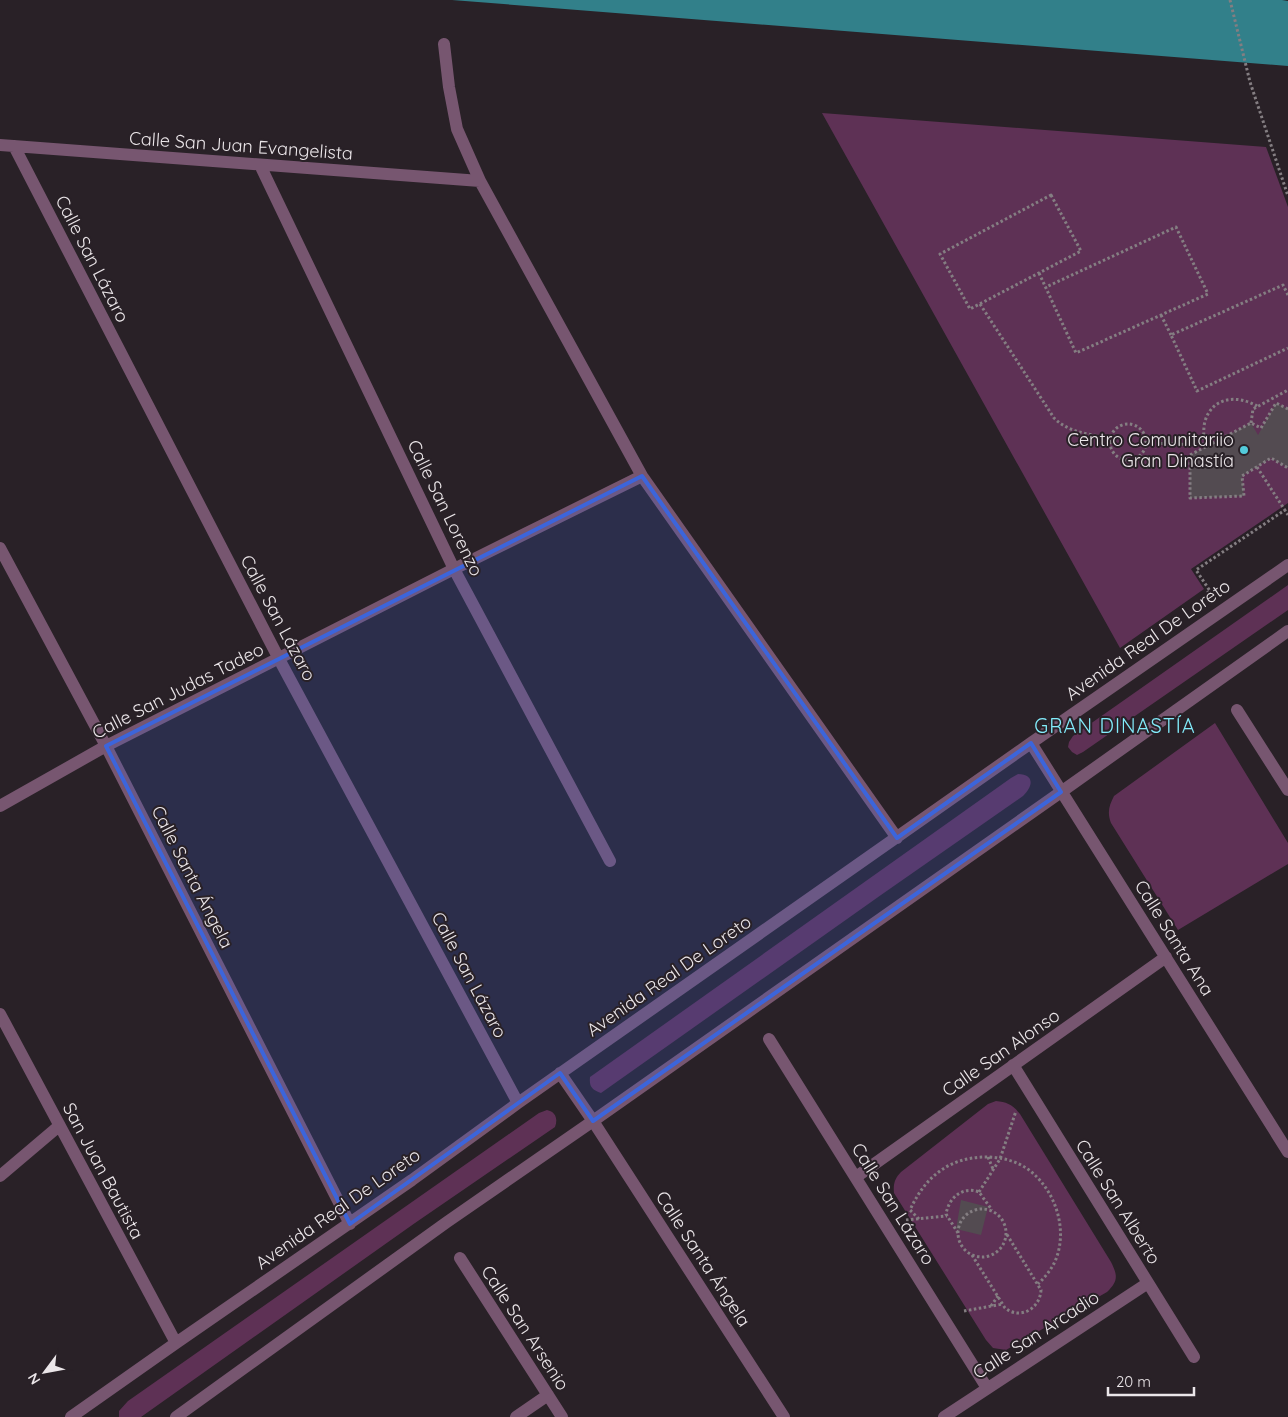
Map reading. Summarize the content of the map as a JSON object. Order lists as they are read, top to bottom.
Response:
{
  "streets": {
    "street": [
      "Calle San Juan Evangelista",
      "Calle San Lázaro",
      "Calle San Lorenzo",
      "Avenida Real De Loreto",
      "Calle San Judas Tadeo",
      "Calle Santa Ángela",
      "Calle Santa Ana",
      "Calle San Alonso",
      "San Juan Bautista",
      "Calle San Alberto",
      "Calle San Arsenio",
      "Calle San Arcadio"
    ]
  },
  "crossings": [
    ["Calle San Juan Evangelista", "Calle San Lázaro"],
    ["Calle San Juan Evangelista", "Calle San Lorenzo"],
    ["Calle San Lázaro", "Avenida Real De Loreto"],
    ["Calle San Lázaro", "Calle San Judas Tadeo"],
    ["Calle San Lázaro", "Calle San Alonso"],
    ["Calle San Lázaro", "Calle San Arcadio"],
    ["Calle San Lorenzo", "Calle San Judas Tadeo"],
    ["Avenida Real De Loreto", "Calle Santa Ángela"],
    ["Avenida Real De Loreto", "Calle Santa Ana"],
    ["Avenida Real De Loreto", "San Juan Bautista"],
    ["Calle San Judas Tadeo", "Calle Santa Ángela"],
    ["Calle Santa Ana", "Calle San Alonso"],
    ["Calle San Alonso", "Calle San Alberto"],
    ["Calle San Alberto", "Calle San Arcadio"]
  ],
  "districts": ["GRAN DINASTÍA"],
  "places": ["Centro Comunitariio Gran Dinastía"],
  "scale_bar": "20 m",
  "north": "bottom left"
}
